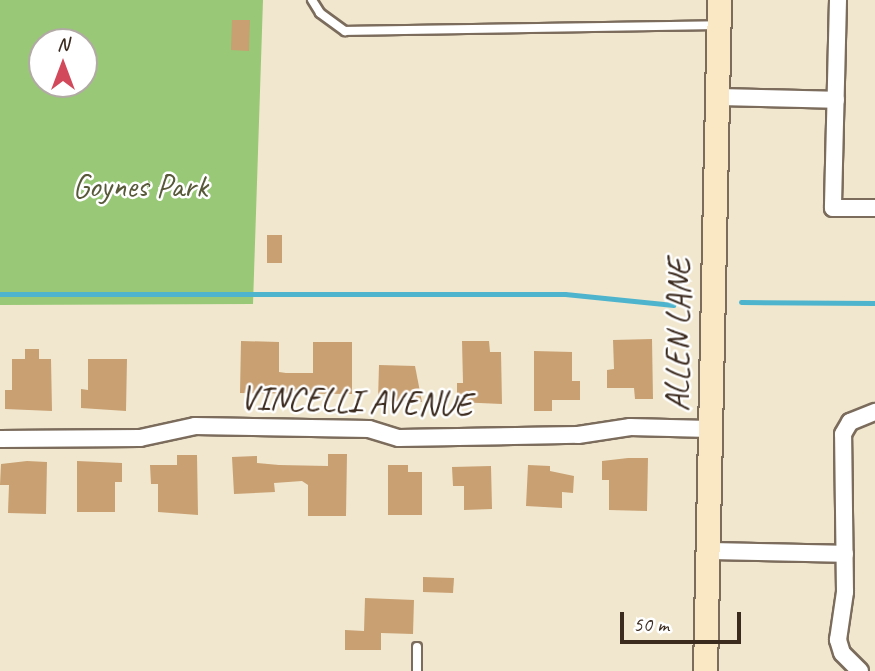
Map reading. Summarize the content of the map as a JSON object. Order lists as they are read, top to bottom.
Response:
{
  "streets": {
    "main road": ["ALLEN LANE"],
    "street": ["VINCELLI AVENUE"]
  },
  "crossings": [
    ["ALLEN LANE", "VINCELLI AVENUE"]
  ],
  "parks": ["Goynes Park"],
  "scale_bar": "50 m",
  "north": "top"
}
